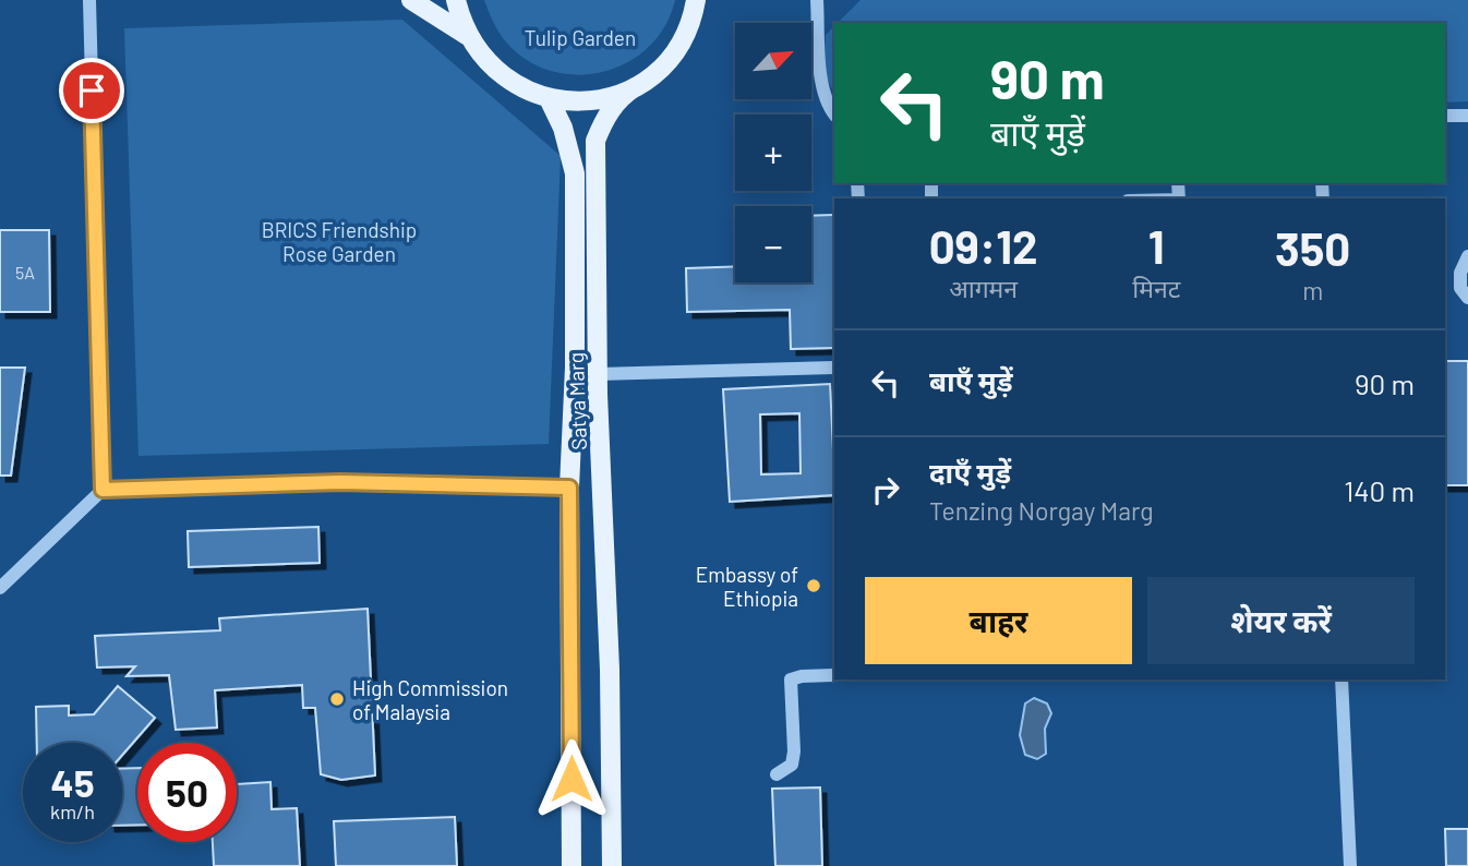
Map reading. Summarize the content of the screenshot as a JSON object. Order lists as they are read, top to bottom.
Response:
{
  "streets": {
    "main road": ["Satya Marg"]
  },
  "parks": ["Tulip Garden", "BRICS Friendship Rose Garden"],
  "places": ["Embassy of Ethiopia", "High Commission of Malaysia"],
  "house_numbers": ["5A"],
  "north": "top right",
  "page": {
    "map_buttons": ["+", "−"],
    "turn": ["90 m", "बाएँ मुड़ें"],
    "eta": [
      "09:12",
      "आगमन",
      "1",
      "मिनट",
      "350",
      "m"
    ],
    "list": [
      {
        "name": "बाएँ मुड़ें",
        "value": "90 m"
      },
      {
        "name": "दाएँ मुड़ें",
        "note": "Tenzing Norgay Marg",
        "value": "140 m"
      }
    ],
    "buttons": ["बाहर", "शेयर करें"],
    "speed": "45 km/h",
    "limit": "50"
  }
}
